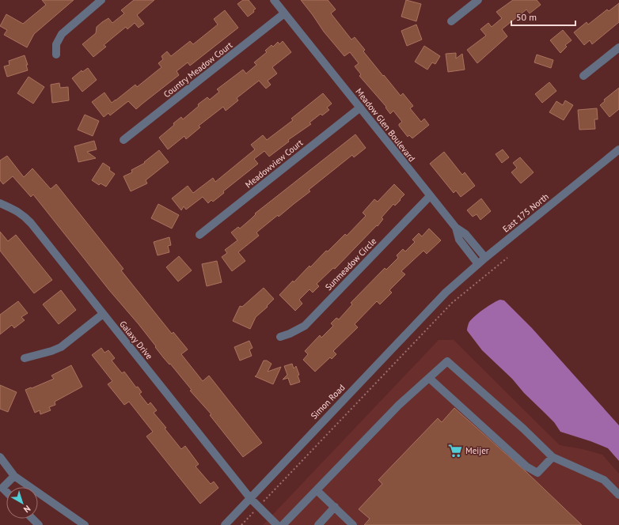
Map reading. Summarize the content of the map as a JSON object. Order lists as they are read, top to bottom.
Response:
{
  "streets": {
    "street": [
      "Country Meadow Court",
      "Meadow Glen Boulevard",
      "Meadowview Court",
      "East 175 North",
      "Sunmeadow Circle",
      "Galaxy Drive",
      "Simon Road"
    ]
  },
  "crossings": [
    ["Country Meadow Court", "Meadow Glen Boulevard"],
    ["Meadow Glen Boulevard", "Meadowview Court"],
    ["Meadow Glen Boulevard", "East 175 North"],
    ["Meadow Glen Boulevard", "Sunmeadow Circle"],
    ["East 175 North", "Simon Road"],
    ["Galaxy Drive", "Simon Road"]
  ],
  "places": {
    "supermarket": ["Meijer"]
  },
  "scale_bar": "50 m",
  "north": "bottom right"
}
